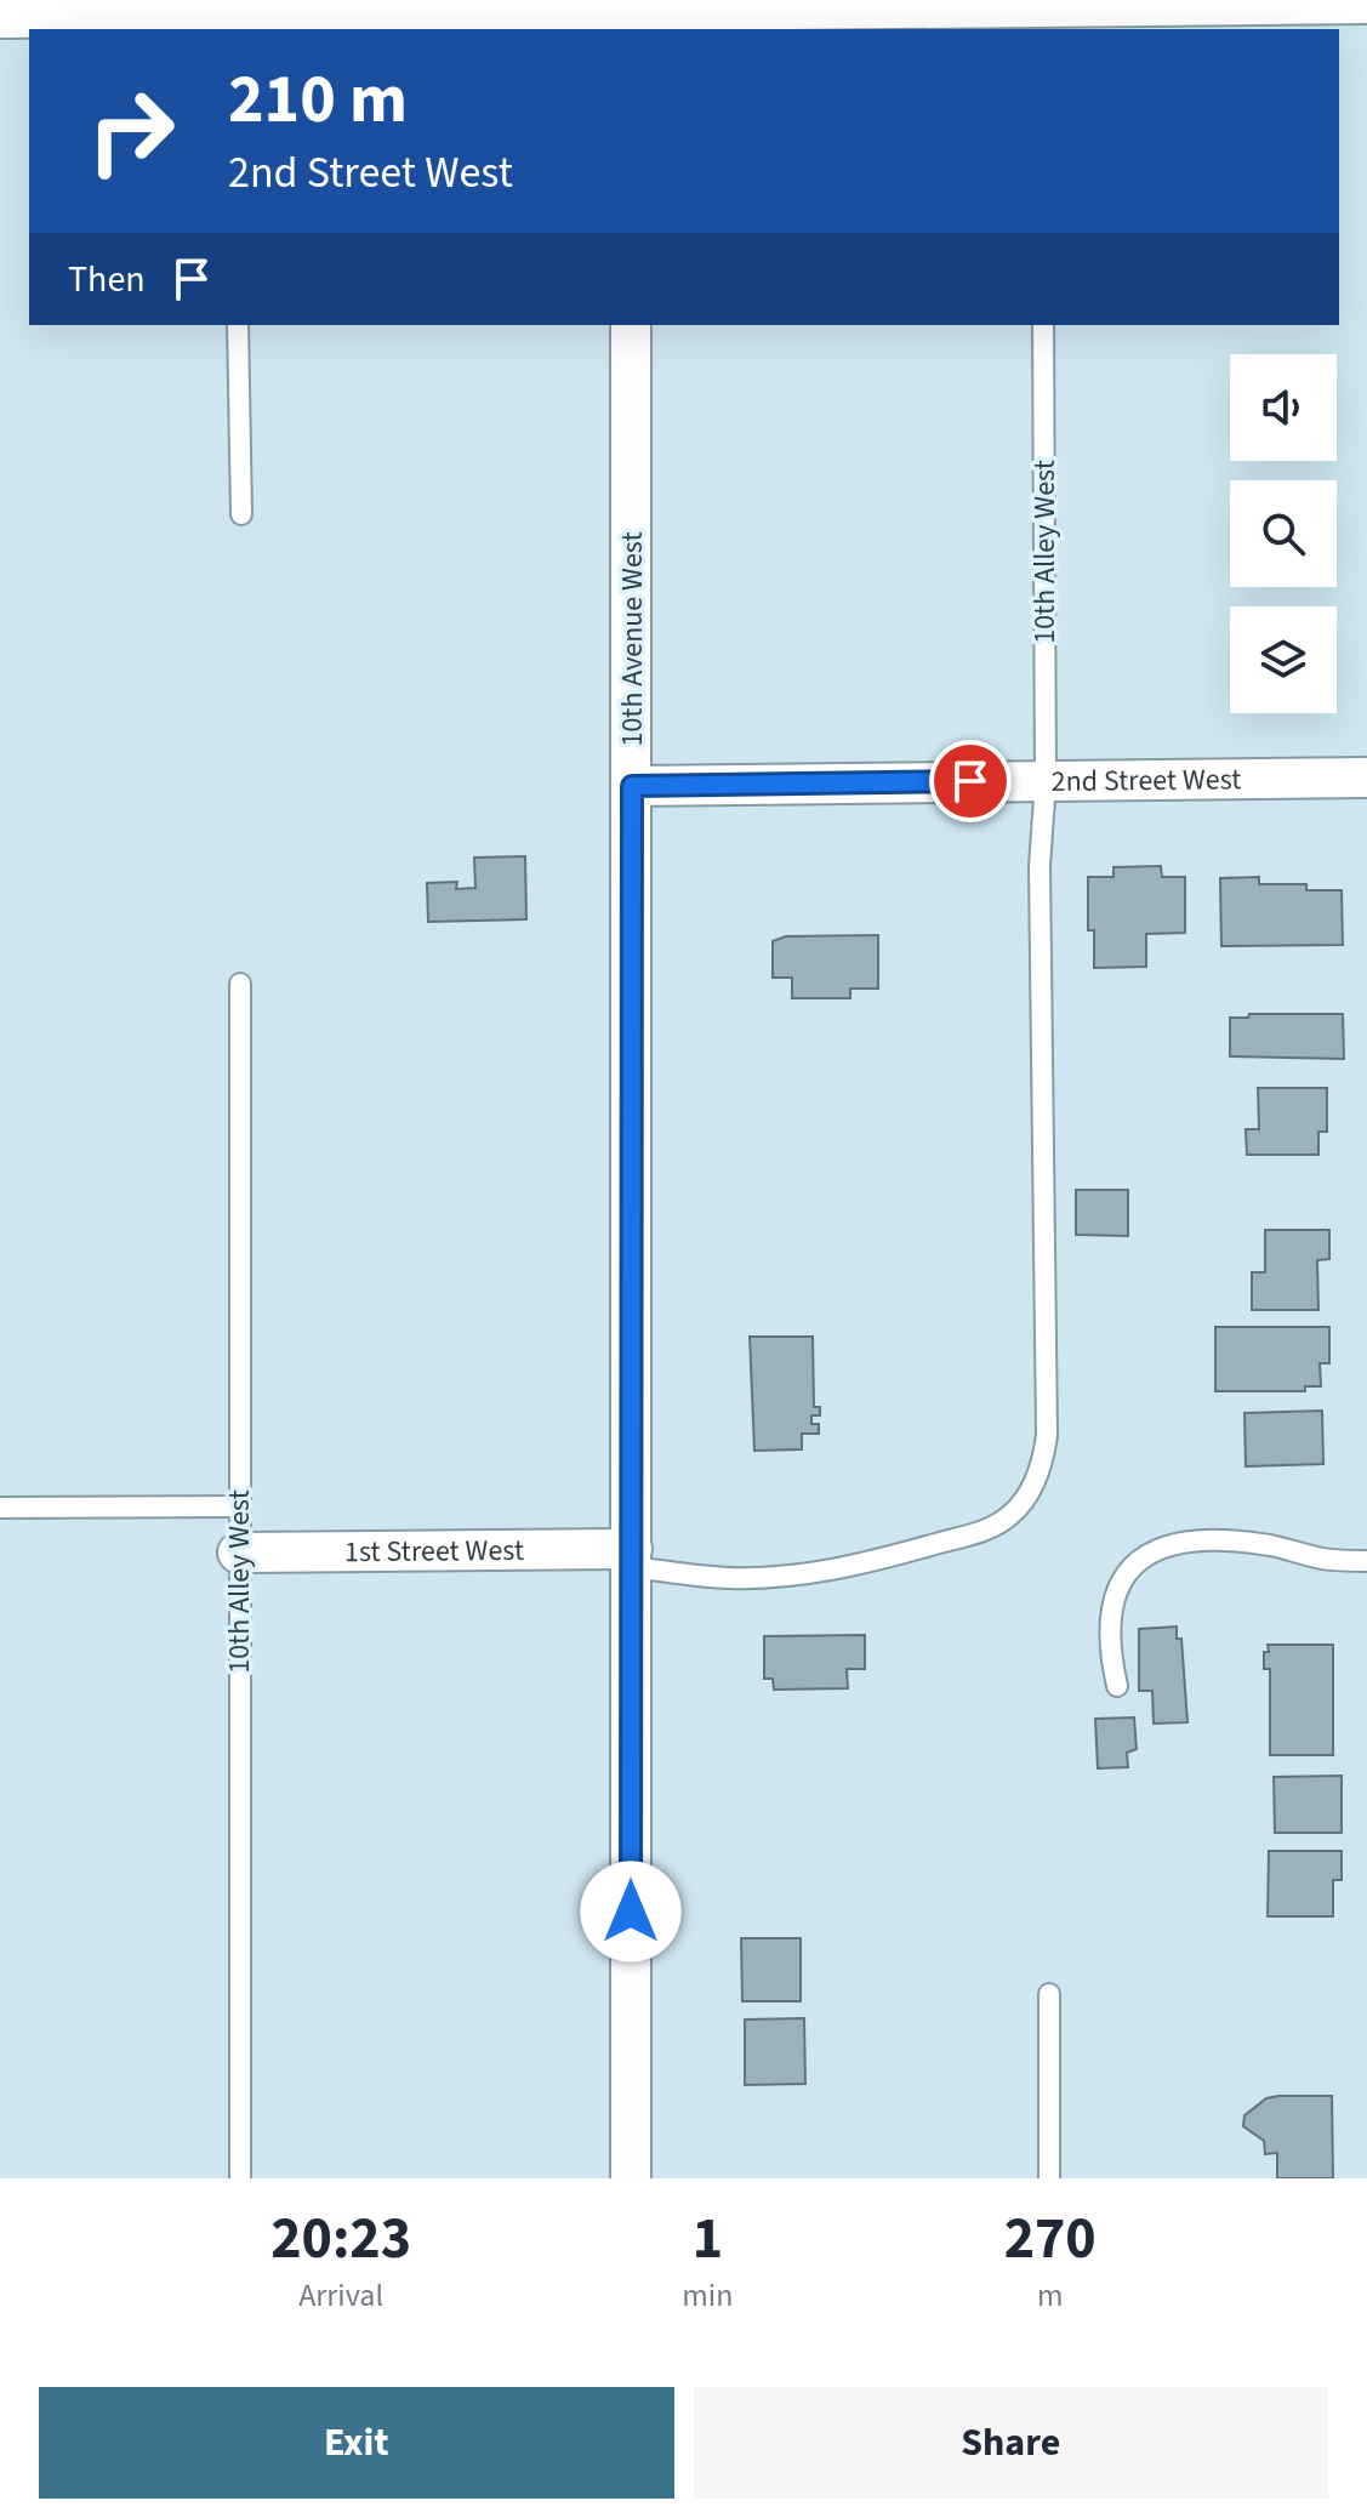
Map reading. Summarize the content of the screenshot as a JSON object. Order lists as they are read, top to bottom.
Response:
{
  "streets": {
    "street": ["10th Avenue West", "2nd Street West", "1st Street West"],
    "lane": ["10th Alley West"]
  },
  "crossings": [
    ["10th Alley West", "10th Avenue West"],
    ["10th Alley West", "2nd Street West"],
    ["10th Alley West", "1st Street West"],
    ["10th Avenue West", "2nd Street West"],
    ["10th Avenue West", "1st Street West"]
  ],
  "page": {
    "turn": ["210 m", "2nd Street West"],
    "then": "Then",
    "eta": [
      "20:23",
      "Arrival",
      "1",
      "min",
      "270",
      "m"
    ],
    "buttons": ["Exit", "Share"]
  }
}
